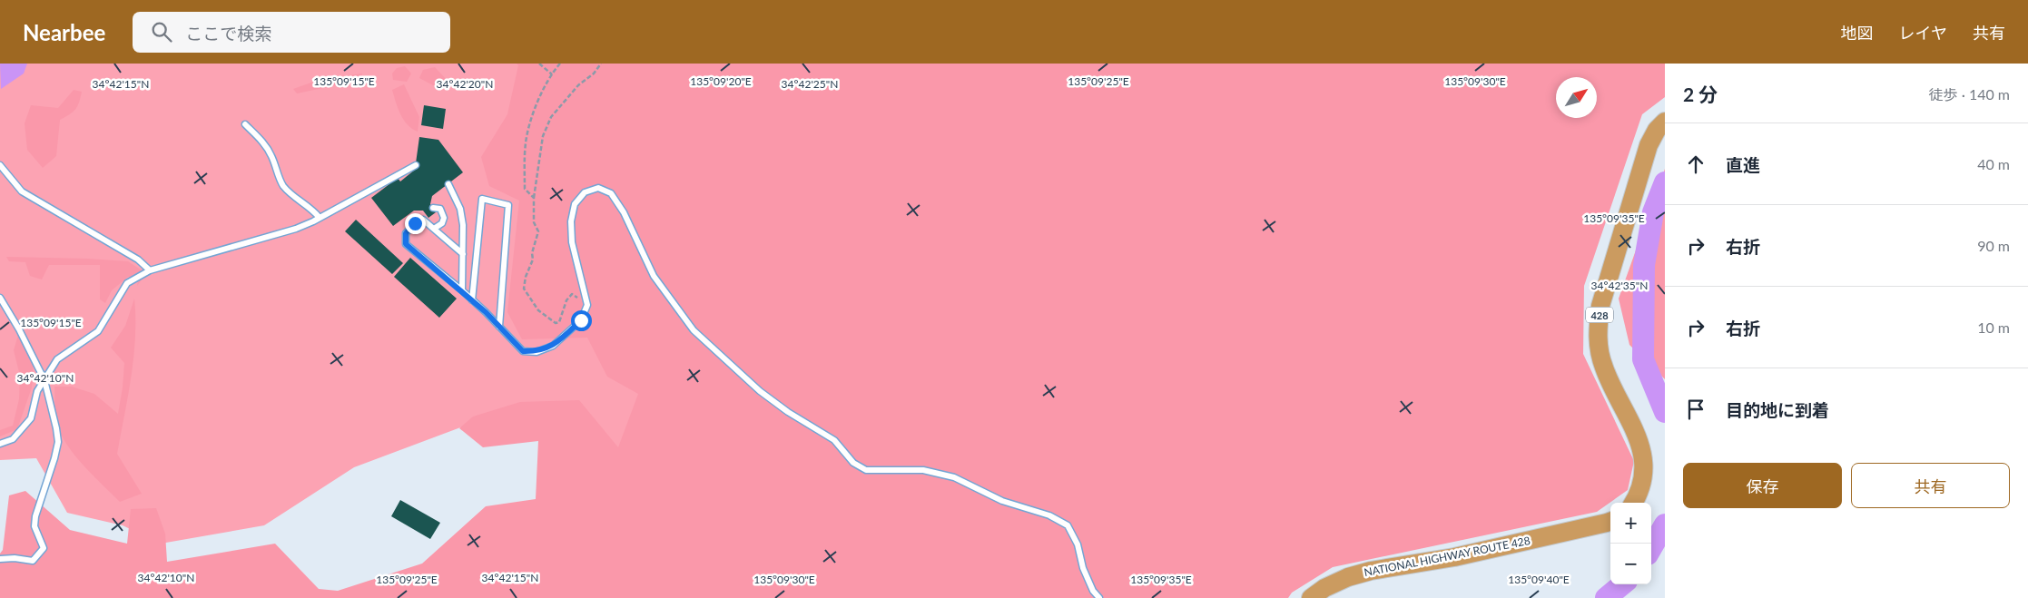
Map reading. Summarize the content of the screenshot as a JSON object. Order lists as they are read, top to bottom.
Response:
{
  "streets": {
    "highway": ["428", "NATIONAL HIGHWAY ROUTE 428"]
  },
  "north": "top right",
  "page": {
    "header": "Nearbee",
    "search": "ここで検索",
    "nav": ["地図", "レイヤ", "共有"],
    "heading": ["2 分", "徒歩 · 140 m"],
    "list": [
      ["直進", "40 m"],
      ["右折", "90 m"],
      ["右折", "10 m"],
      "目的地に到着"
    ],
    "buttons": ["保存", "共有"],
    "map_buttons": ["+", "−"]
  },
  "coordinates": [
    "135°09'15\"E",
    "135°09'20\"E",
    "135°09'25\"E",
    "135°09'30\"E",
    "34°42'15\"N",
    "34°42'20\"N",
    "34°42'25\"N",
    "135°09'35\"E",
    "34°42'35\"N",
    "34°42'10\"N",
    "135°09'40\"E"
  ]
}
